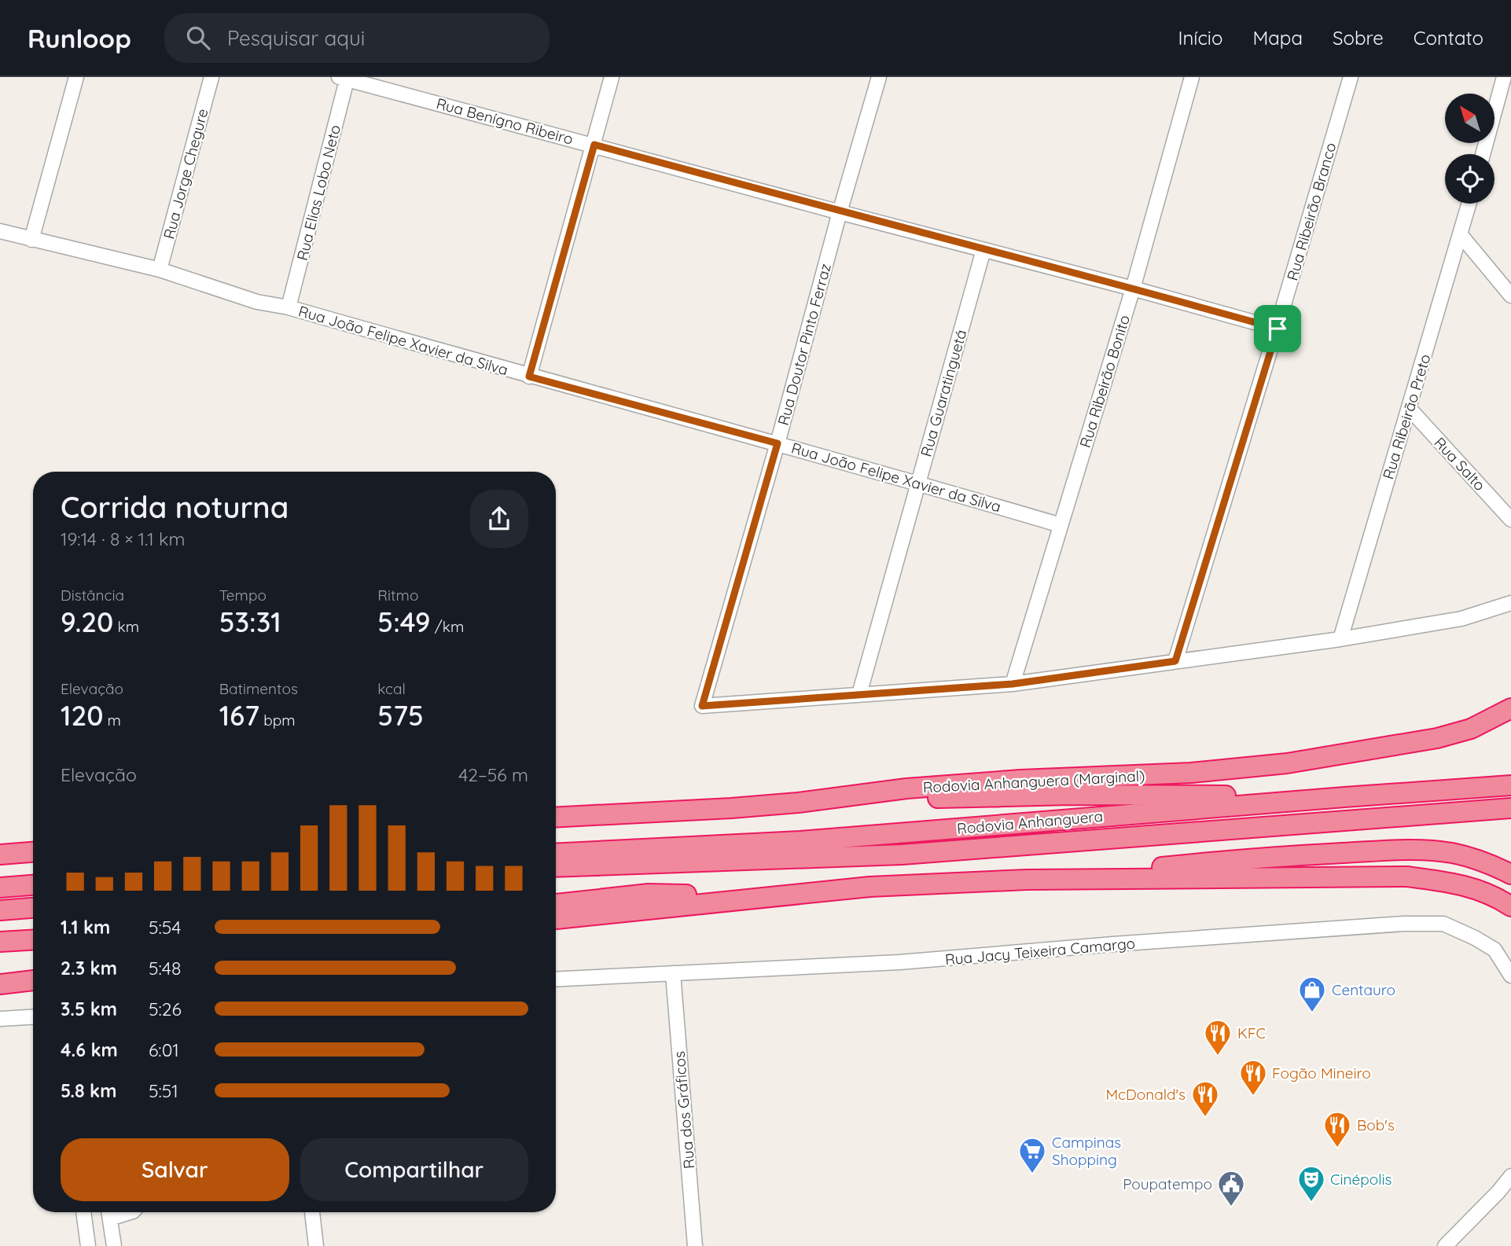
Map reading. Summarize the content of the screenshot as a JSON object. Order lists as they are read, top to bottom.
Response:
{
  "streets": {
    "highway": ["Rodovia Anhanguera (Marginal)", "Rodovia Anhanguera"],
    "street": [
      "Rua Benígno Ribeiro",
      "Rua Jorge Chegure",
      "Rua Elias Lobo Neto",
      "Rua Ribeirão Branco",
      "Rua João Felipe Xavier da Silva",
      "Rua Doutor Pinto Ferraz",
      "Rua Ribeirão Bonito",
      "Rua Guaratinguetá",
      "Rua Ribeirão Preto",
      "Rua Salto",
      "Rua Jacy Teixeira Camargo",
      "Rua dos Gráficos"
    ]
  },
  "crossings": [
    ["Rua Benígno Ribeiro", "Rua Elias Lobo Neto"],
    ["Rua Benígno Ribeiro", "Rua Ribeirão Branco"],
    ["Rua Benígno Ribeiro", "Rua Doutor Pinto Ferraz"],
    ["Rua Benígno Ribeiro", "Rua Ribeirão Bonito"],
    ["Rua Benígno Ribeiro", "Rua Guaratinguetá"],
    ["Rua Jorge Chegure", "Rua João Felipe Xavier da Silva"],
    ["Rua Elias Lobo Neto", "Rua João Felipe Xavier da Silva"],
    ["Rua João Felipe Xavier da Silva", "Rua Doutor Pinto Ferraz"],
    ["Rua João Felipe Xavier da Silva", "Rua Ribeirão Bonito"],
    ["Rua João Felipe Xavier da Silva", "Rua Guaratinguetá"],
    ["Rua Doutor Pinto Ferraz", "Rua Guaratinguetá"],
    ["Rua Ribeirão Preto", "Rua Salto"],
    ["Rua Jacy Teixeira Camargo", "Rua dos Gráficos"]
  ],
  "places": {
    "shop": ["Centauro"],
    "restaurant": [
      "KFC",
      "Fogão Mineiro",
      "McDonald's",
      "Bob's"
    ],
    "supermarket": ["Campinas Shopping"],
    "theatre": ["Cinépolis"],
    "public building": ["Poupatempo"]
  },
  "north": "top left",
  "page": {
    "header": "Runloop",
    "search": "Pesquisar aqui",
    "nav": [
      "Início",
      "Mapa",
      "Sobre",
      "Contato"
    ],
    "heading": ["Corrida noturna", "19:14 · 8 × 1.1 km"],
    "stats": [
      ["Distância", "9.20 km"],
      ["Tempo", "53:31"],
      ["Ritmo", "5:49 /km"],
      ["Elevação", "120 m"],
      ["Batimentos", "167 bpm"],
      ["kcal", "575"]
    ],
    "chart": ["Elevação", "42–56 m"],
    "list": [
      {
        "name": "1.1 km",
        "note": "5:54"
      },
      {
        "name": "2.3 km",
        "note": "5:48"
      },
      {
        "name": "3.5 km",
        "note": "5:26"
      },
      {
        "name": "4.6 km",
        "note": "6:01"
      },
      {
        "name": "5.8 km",
        "note": "5:51"
      }
    ],
    "buttons": ["Salvar", "Compartilhar"]
  }
}
